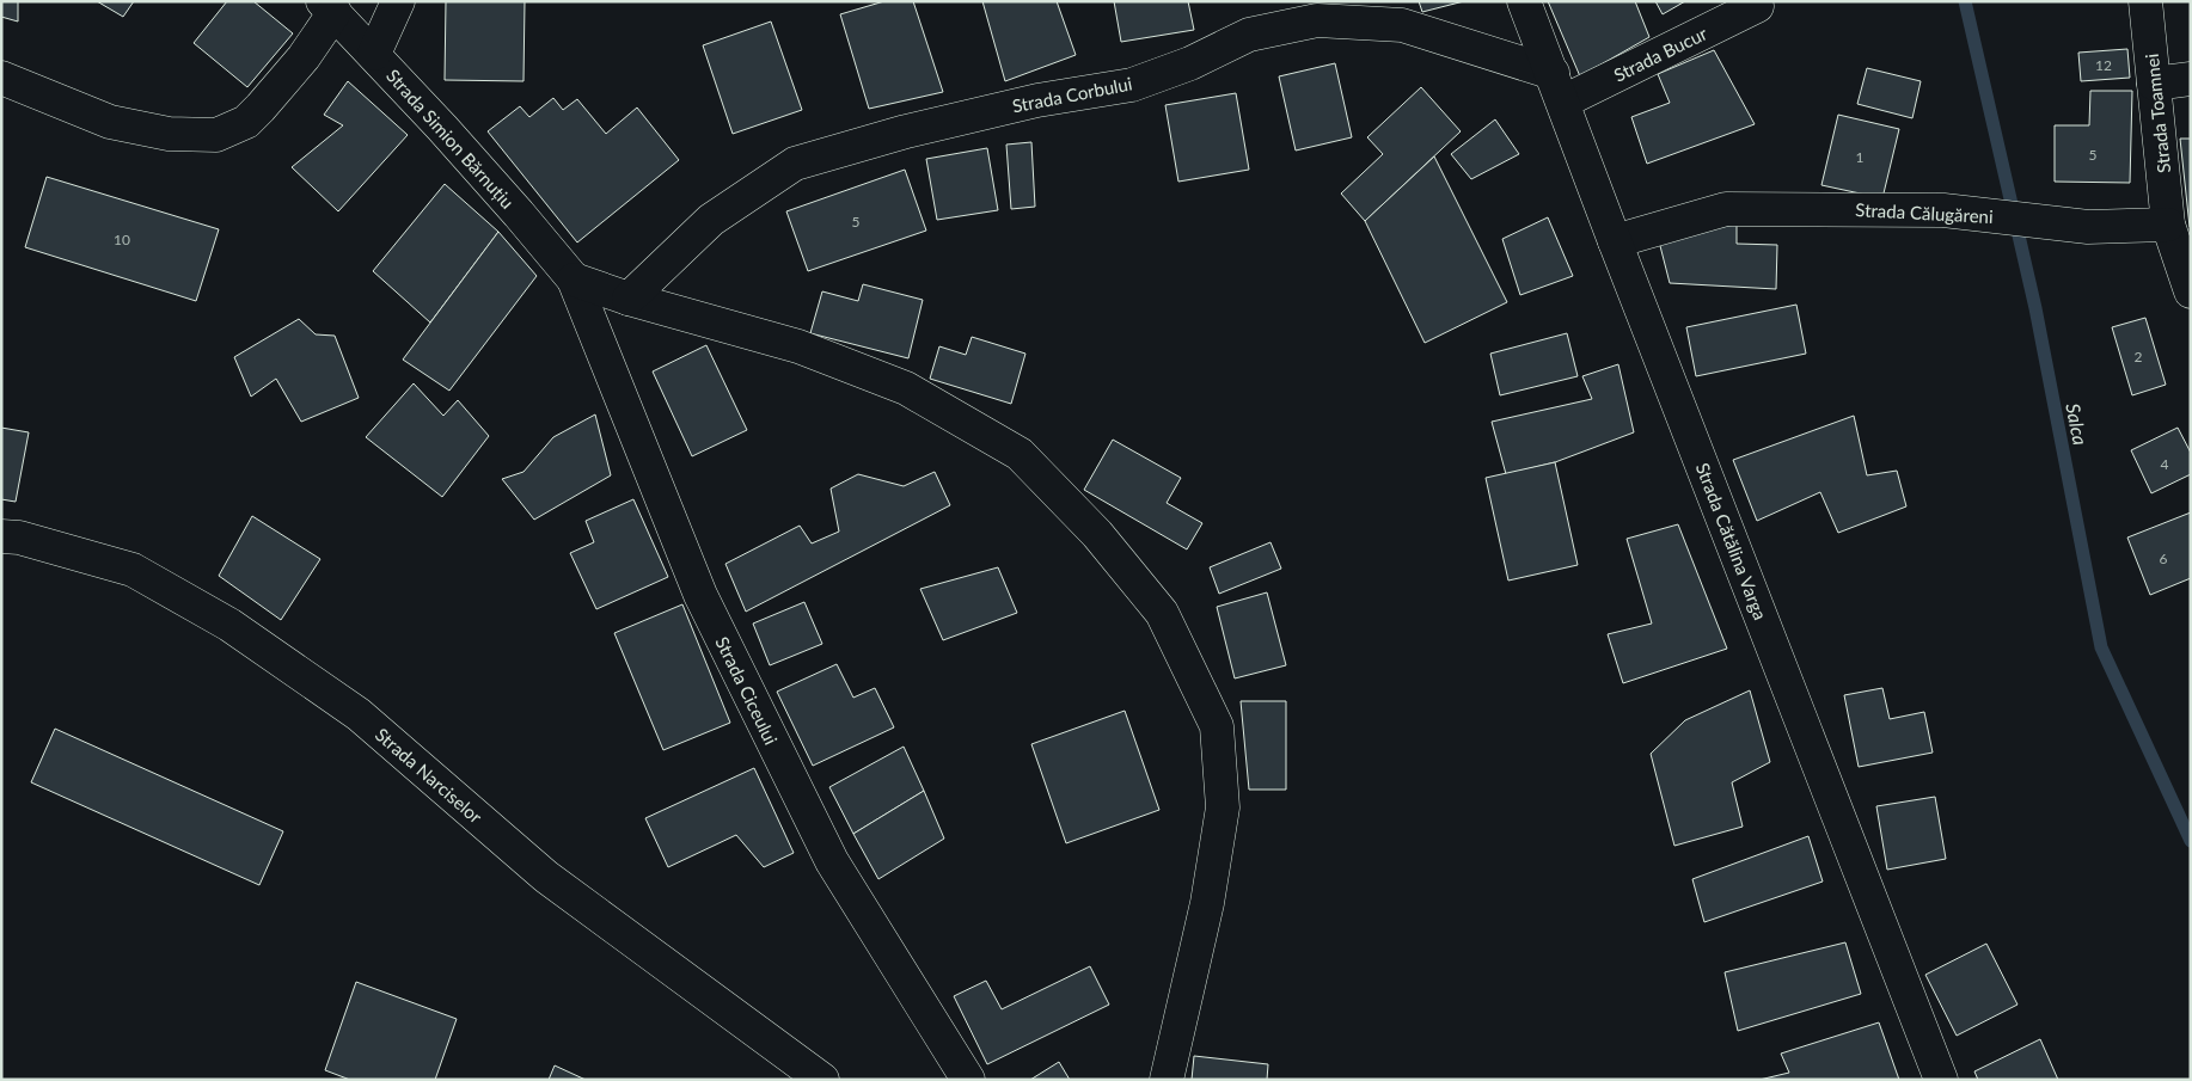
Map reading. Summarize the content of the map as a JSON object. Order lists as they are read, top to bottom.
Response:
{
  "streets": {
    "street": [
      "Strada Bucur",
      "Strada Corbului",
      "Strada Toamnei",
      "Strada Simion Bărnuțiu",
      "Strada Călugăreni",
      "Strada Cătălina Varga",
      "Strada Ciceului",
      "Strada Narciselor"
    ]
  },
  "crossings": [
    ["Strada Bucur", "Strada Corbului"],
    ["Strada Bucur", "Strada Cătălina Varga"],
    ["Strada Corbului", "Strada Cătălina Varga"],
    ["Strada Toamnei", "Strada Călugăreni"],
    ["Strada Simion Bărnuțiu", "Strada Ciceului"],
    ["Strada Călugăreni", "Strada Cătălina Varga"]
  ],
  "water": ["Salca"],
  "house_numbers": [
    "12",
    "5",
    "1",
    "5",
    "10",
    "2",
    "4",
    "6"
  ]
}
